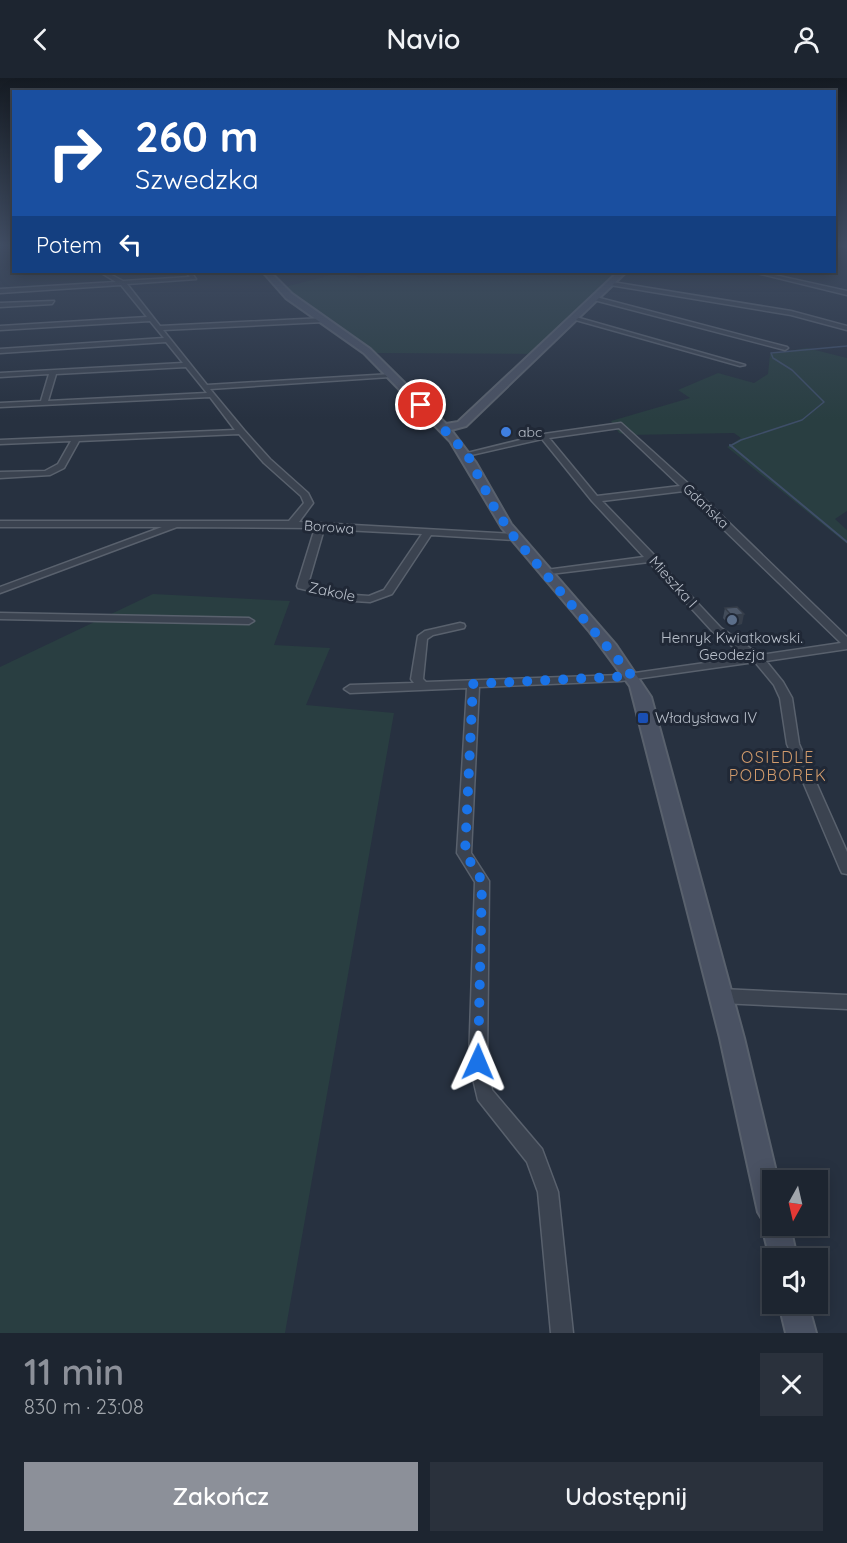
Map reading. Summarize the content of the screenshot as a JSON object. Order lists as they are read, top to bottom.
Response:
{
  "streets": {
    "street": [
      "Gdańska",
      "Borowa",
      "Mieszka I",
      "Zakole"
    ]
  },
  "crossings": [
    ["Gdańska", "Mieszka I"],
    ["Borowa", "Zakole"]
  ],
  "districts": ["OSIEDLE PODBOREK"],
  "places": {
    "other": ["abc", "Henryk Kwiatkowski. Geodezja"],
    "transit": ["Władysława IV"]
  },
  "north": "bottom",
  "page": {
    "header": "Navio",
    "turn": ["260 m", "Szwedzka"],
    "then": "Potem",
    "heading": ["11 min", "830 m · 23:08"],
    "buttons": ["Zakończ", "Udostępnij"]
  }
}
